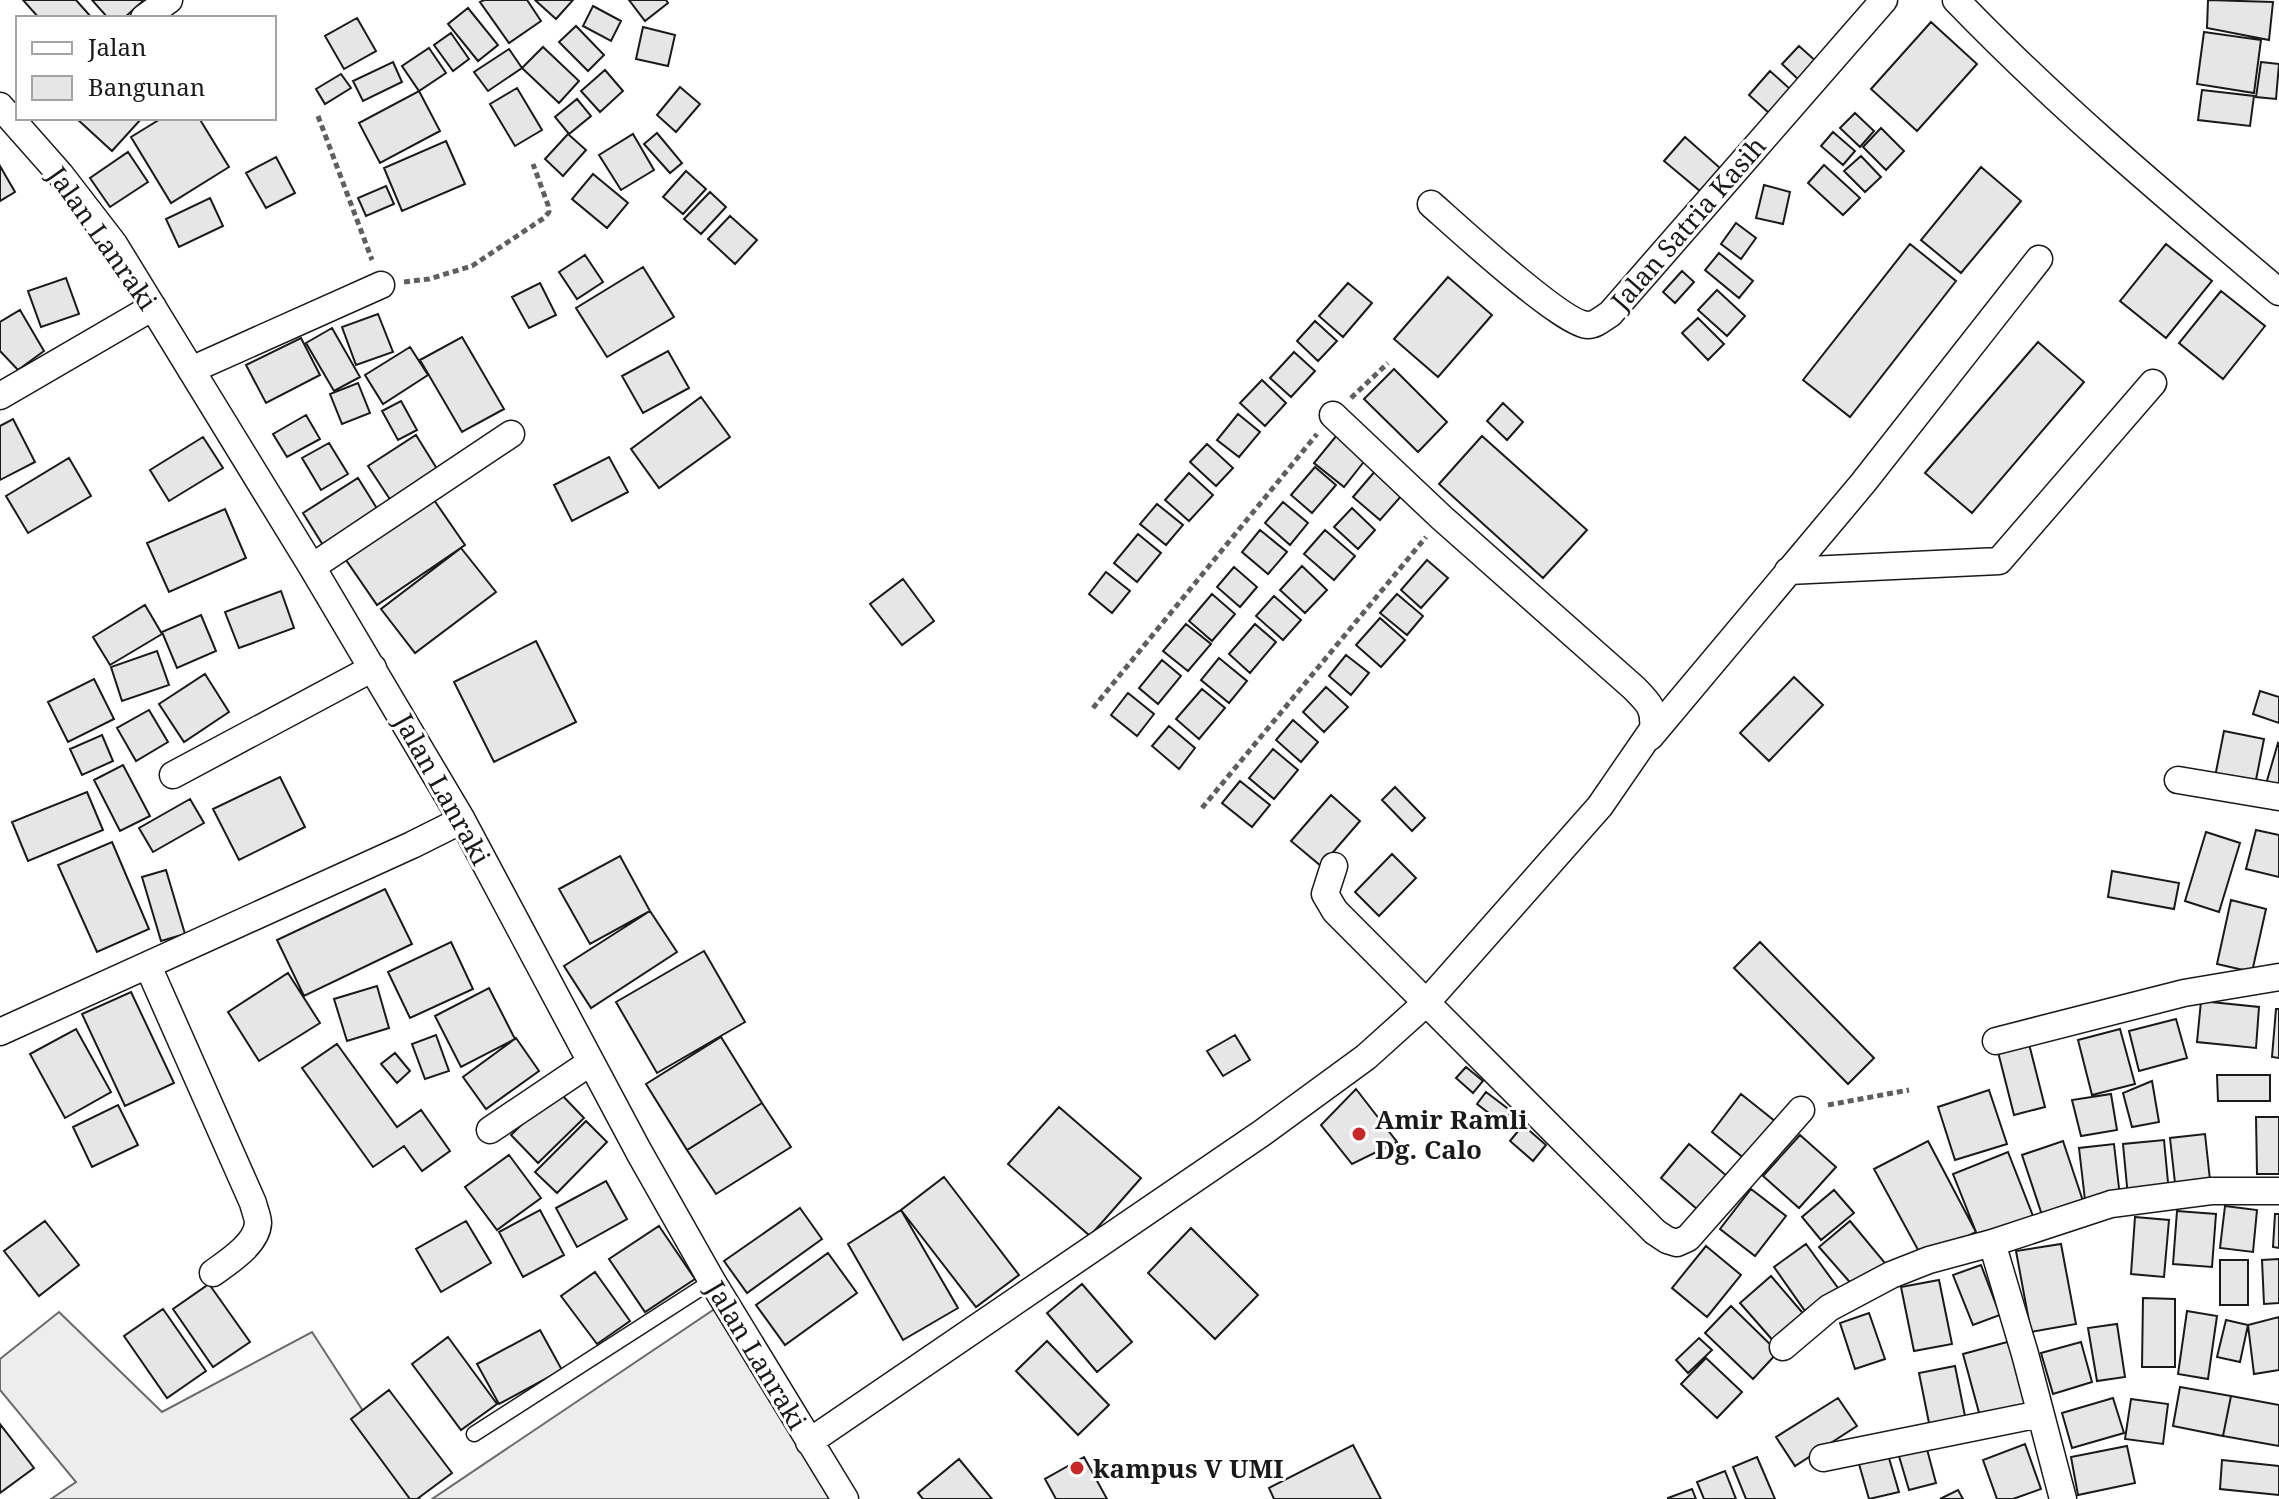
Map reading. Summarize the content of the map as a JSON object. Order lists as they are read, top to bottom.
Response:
{
  "streets": {
    "street": ["Jalan Satria Kasih", "Jalan Lanraki"]
  },
  "places": ["Amir Ramli Dg. Calo", "kampus V UMI"],
  "legend": ["Jalan", "Bangunan"]
}
